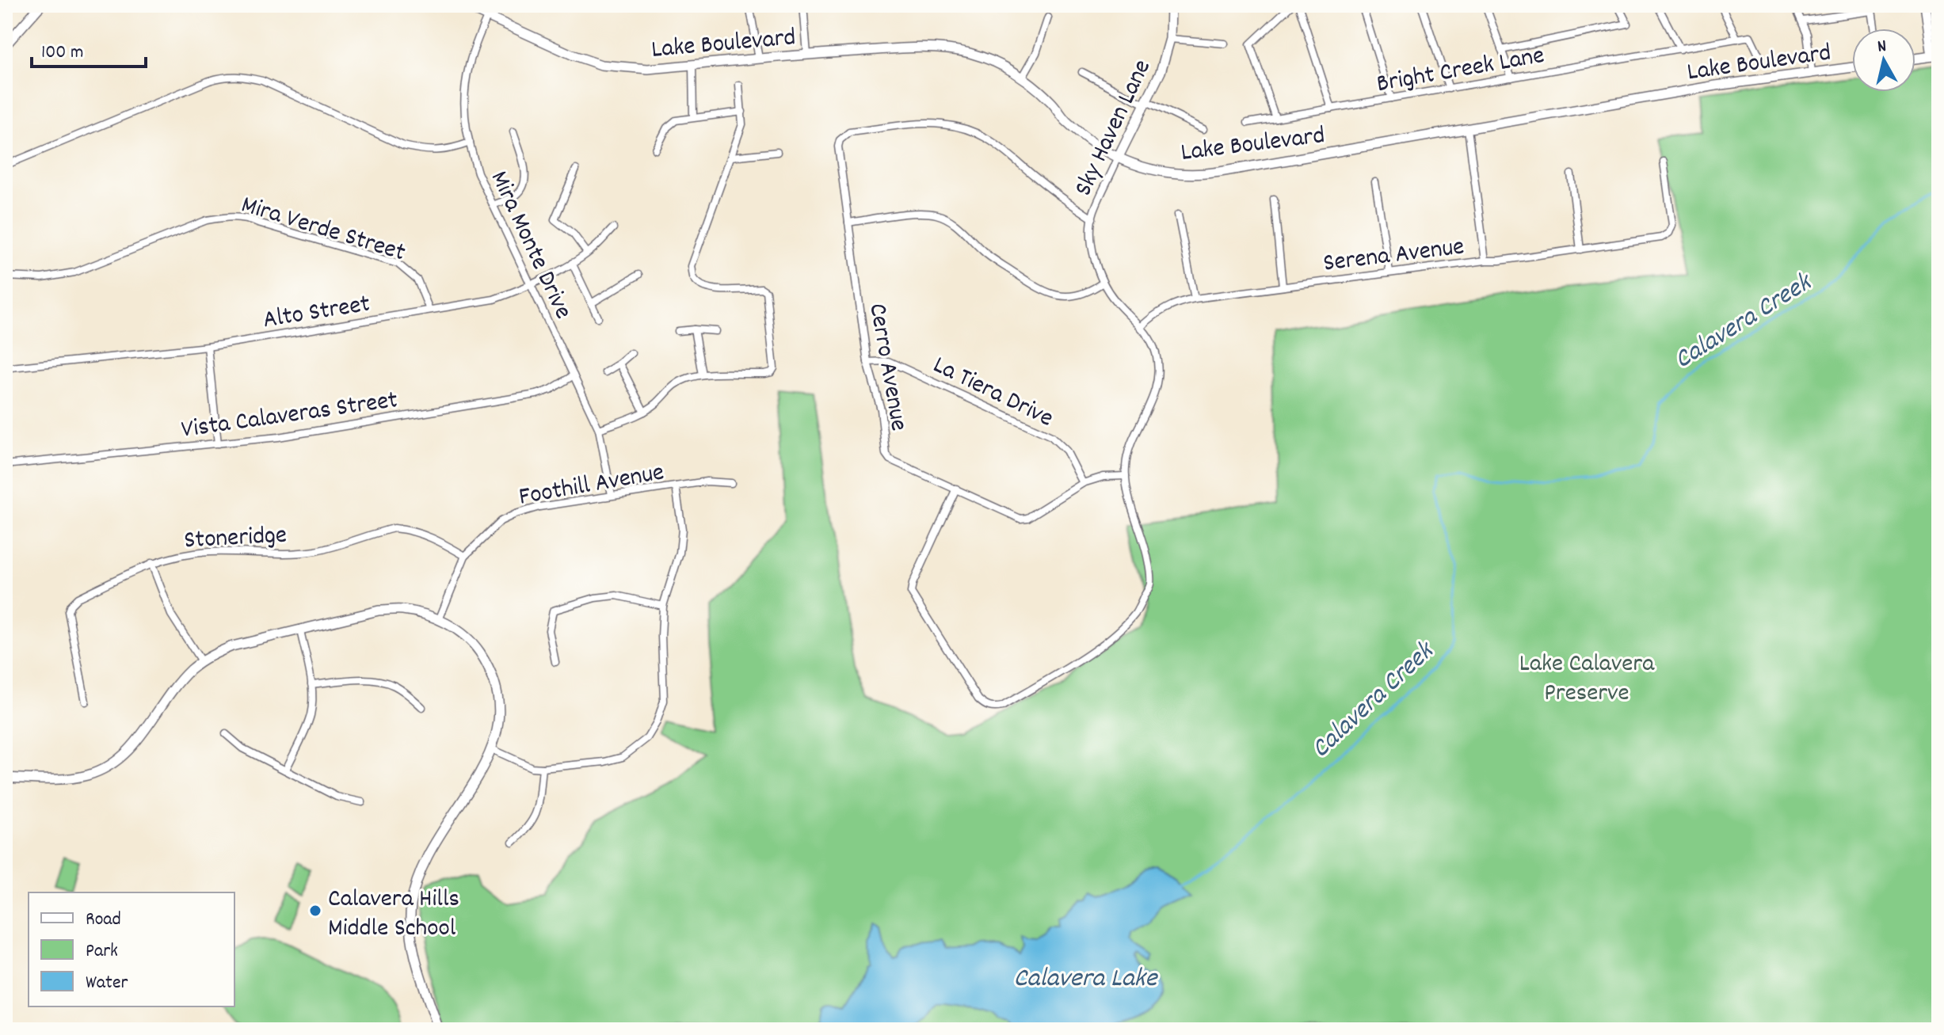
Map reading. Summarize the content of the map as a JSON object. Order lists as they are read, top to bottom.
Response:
{
  "streets": {
    "main road": ["Lake Boulevard", "Sky Haven Lane"],
    "street": [
      "Bright Creek Lane",
      "Mira Verde Street",
      "Mira Monte Drive",
      "Serena Avenue",
      "Alto Street",
      "Cerro Avenue",
      "La Tiera Drive",
      "Vista Calaveras Street",
      "Foothill Avenue",
      "Stoneridge"
    ]
  },
  "crossings": [
    ["Lake Boulevard", "Sky Haven Lane"],
    ["Lake Boulevard", "Mira Monte Drive"],
    ["Sky Haven Lane", "Serena Avenue"],
    ["Sky Haven Lane", "Cerro Avenue"],
    ["Mira Verde Street", "Alto Street"],
    ["Mira Monte Drive", "Alto Street"],
    ["Mira Monte Drive", "Vista Calaveras Street"],
    ["Mira Monte Drive", "Foothill Avenue"],
    ["Cerro Avenue", "La Tiera Drive"],
    ["Foothill Avenue", "Stoneridge"]
  ],
  "water": ["Calavera Creek", "Calavera Lake"],
  "parks": ["Lake Calavera Preserve"],
  "places": ["Calavera Hills Middle School"],
  "legend": ["Road", "Park", "Water"],
  "scale_bar": "100 m",
  "north": "top"
}
